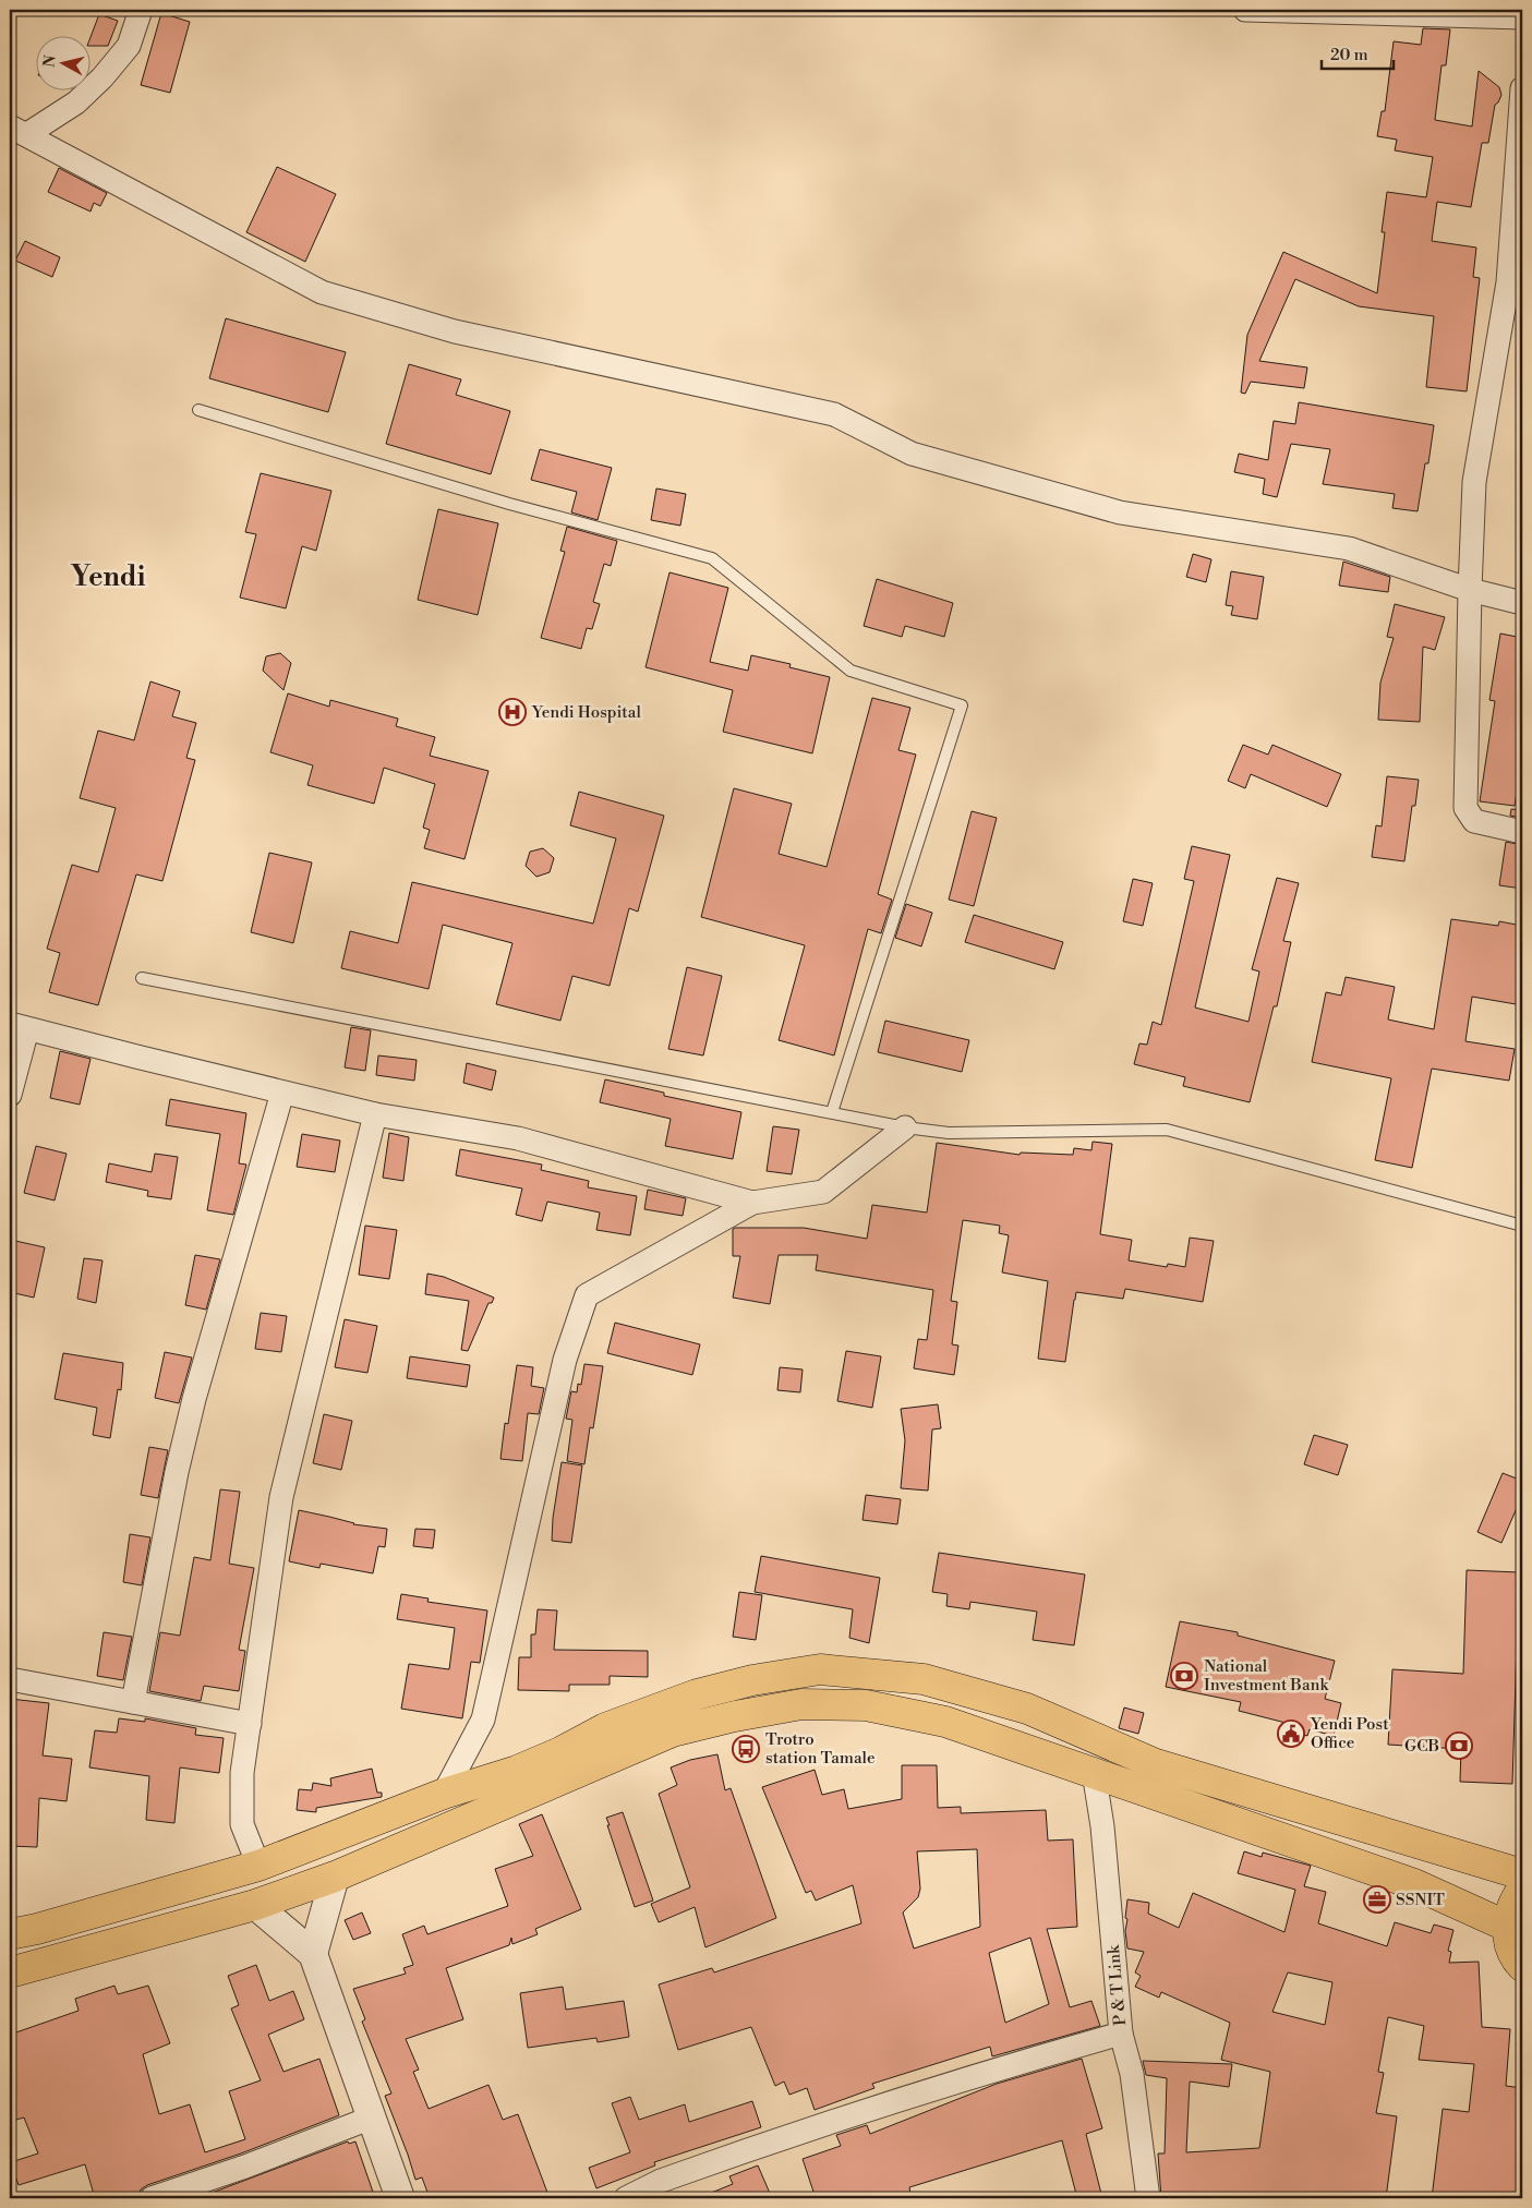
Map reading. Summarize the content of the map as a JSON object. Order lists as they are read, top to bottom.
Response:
{
  "streets": {
    "street": ["P & T Link"]
  },
  "districts": ["Yendi"],
  "places": {
    "hospital": ["Yendi Hospital"],
    "bank": ["National Investment Bank", "GCB"],
    "public building": ["Yendi Post Office"],
    "bus stop": ["Trotro station Tamale"],
    "office": ["SSNIT"]
  },
  "scale_bar": "20 m",
  "north": "left"
}
